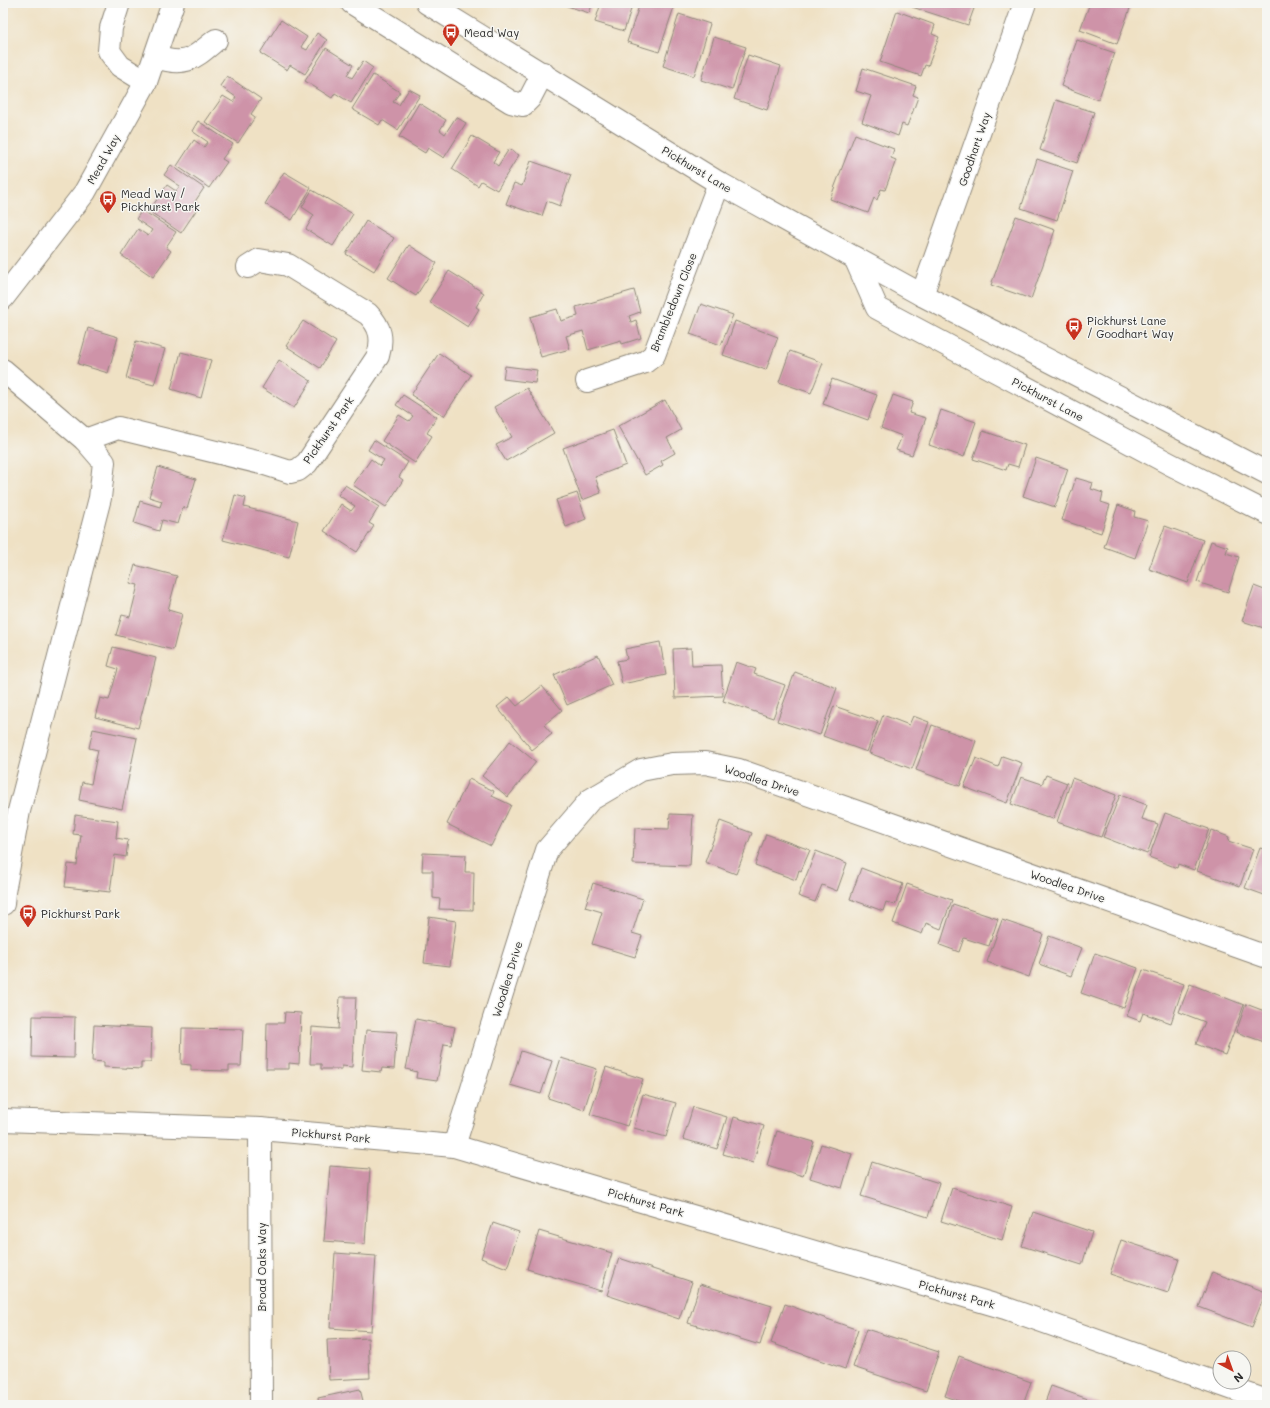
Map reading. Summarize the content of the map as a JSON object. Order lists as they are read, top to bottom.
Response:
{
  "streets": {
    "street": [
      "Goodhart Way",
      "Mead Way",
      "Pickhurst Lane",
      "Brambledown Close",
      "Pickhurst Park",
      "Woodlea Drive",
      "Broad Oaks Way"
    ]
  },
  "crossings": [
    ["Goodhart Way", "Pickhurst Lane"],
    ["Pickhurst Lane", "Brambledown Close"],
    ["Pickhurst Park", "Woodlea Drive"],
    ["Pickhurst Park", "Broad Oaks Way"]
  ],
  "places": {
    "bus stop": [
      "Mead Way",
      "Mead Way / Pickhurst Park",
      "Pickhurst Lane / Goodhart Way",
      "Pickhurst Park"
    ]
  },
  "north": "bottom right"
}
